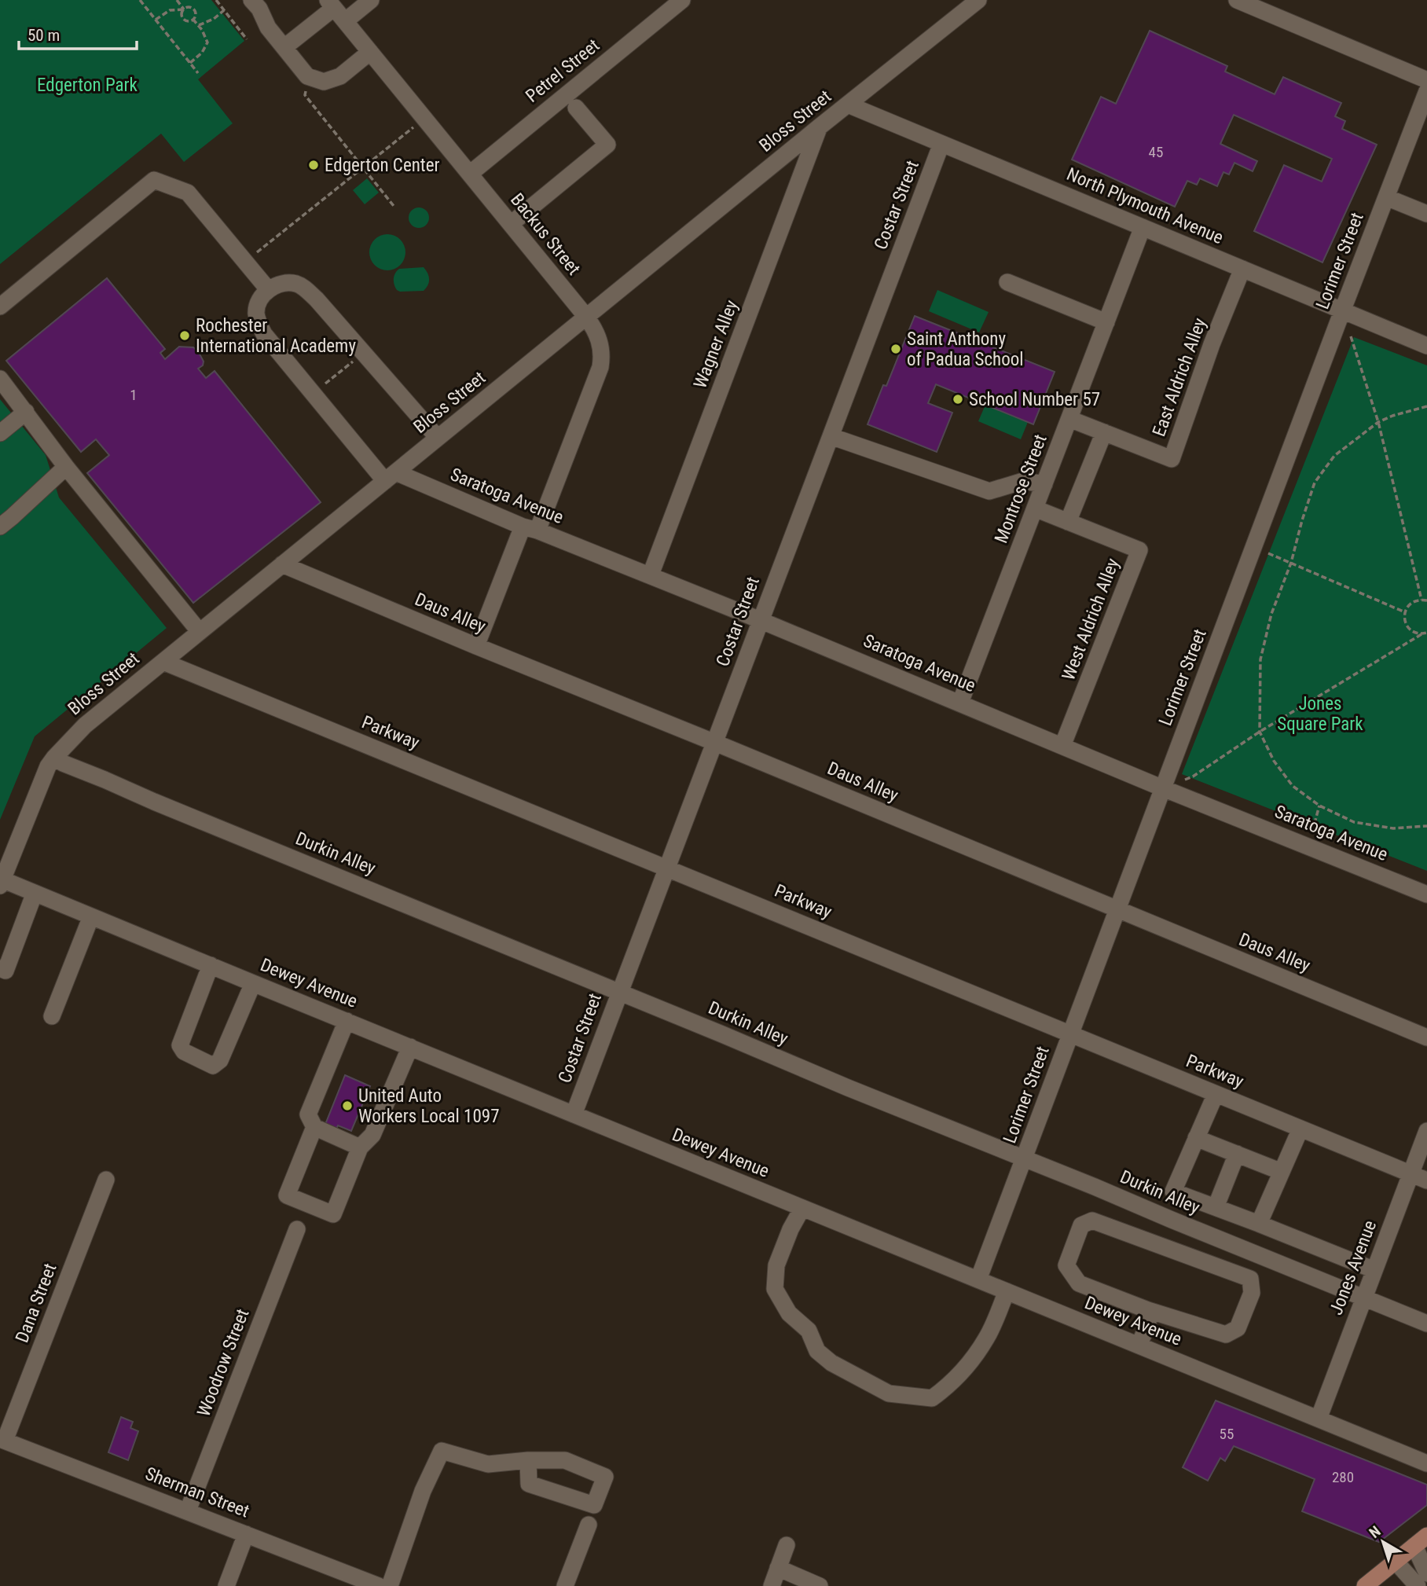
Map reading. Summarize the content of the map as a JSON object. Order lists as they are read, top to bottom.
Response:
{
  "streets": {
    "street": [
      "Petrel Street",
      "Bloss Street",
      "Costar Street",
      "North Plymouth Avenue",
      "Backus Street",
      "Lorimer Street",
      "Wagner Alley",
      "East Aldrich Alley",
      "Montrose Street",
      "Saratoga Avenue",
      "Daus Alley",
      "West Aldrich Alley",
      "Parkway",
      "Durkin Alley",
      "Dewey Avenue",
      "Jones Avenue",
      "Dana Street",
      "Woodrow Street",
      "Sherman Street"
    ]
  },
  "crossings": [
    ["Petrel Street", "Backus Street"],
    ["Bloss Street", "North Plymouth Avenue"],
    ["Bloss Street", "Backus Street"],
    ["Bloss Street", "Wagner Alley"],
    ["Bloss Street", "Saratoga Avenue"],
    ["Bloss Street", "Daus Alley"],
    ["Bloss Street", "Parkway"],
    ["Bloss Street", "Durkin Alley"],
    ["Bloss Street", "Dewey Avenue"],
    ["Costar Street", "North Plymouth Avenue"],
    ["Costar Street", "Saratoga Avenue"],
    ["Costar Street", "Daus Alley"],
    ["Costar Street", "Parkway"],
    ["Costar Street", "Durkin Alley"],
    ["Costar Street", "Dewey Avenue"],
    ["North Plymouth Avenue", "Lorimer Street"],
    ["North Plymouth Avenue", "East Aldrich Alley"],
    ["North Plymouth Avenue", "Montrose Street"],
    ["Backus Street", "Saratoga Avenue"],
    ["Backus Street", "Daus Alley"],
    ["Lorimer Street", "Saratoga Avenue"],
    ["Lorimer Street", "Daus Alley"],
    ["Lorimer Street", "Parkway"],
    ["Lorimer Street", "Durkin Alley"],
    ["Lorimer Street", "Dewey Avenue"],
    ["Wagner Alley", "Saratoga Avenue"],
    ["East Aldrich Alley", "Montrose Street"],
    ["Montrose Street", "Saratoga Avenue"],
    ["Montrose Street", "West Aldrich Alley"],
    ["Saratoga Avenue", "West Aldrich Alley"],
    ["Parkway", "Jones Avenue"],
    ["Durkin Alley", "Jones Avenue"],
    ["Dewey Avenue", "Jones Avenue"],
    ["Dana Street", "Sherman Street"],
    ["Woodrow Street", "Sherman Street"]
  ],
  "parks": ["Edgerton Park", "Jones Square Park"],
  "places": [
    "Edgerton Center",
    "Rochester International Academy",
    "Saint Anthony of Padua School",
    "School Number 57",
    "United Auto Workers Local 1097"
  ],
  "house_numbers": [
    "45",
    "1",
    "55",
    "280"
  ],
  "scale_bar": "50 m",
  "north": "top left"
}
